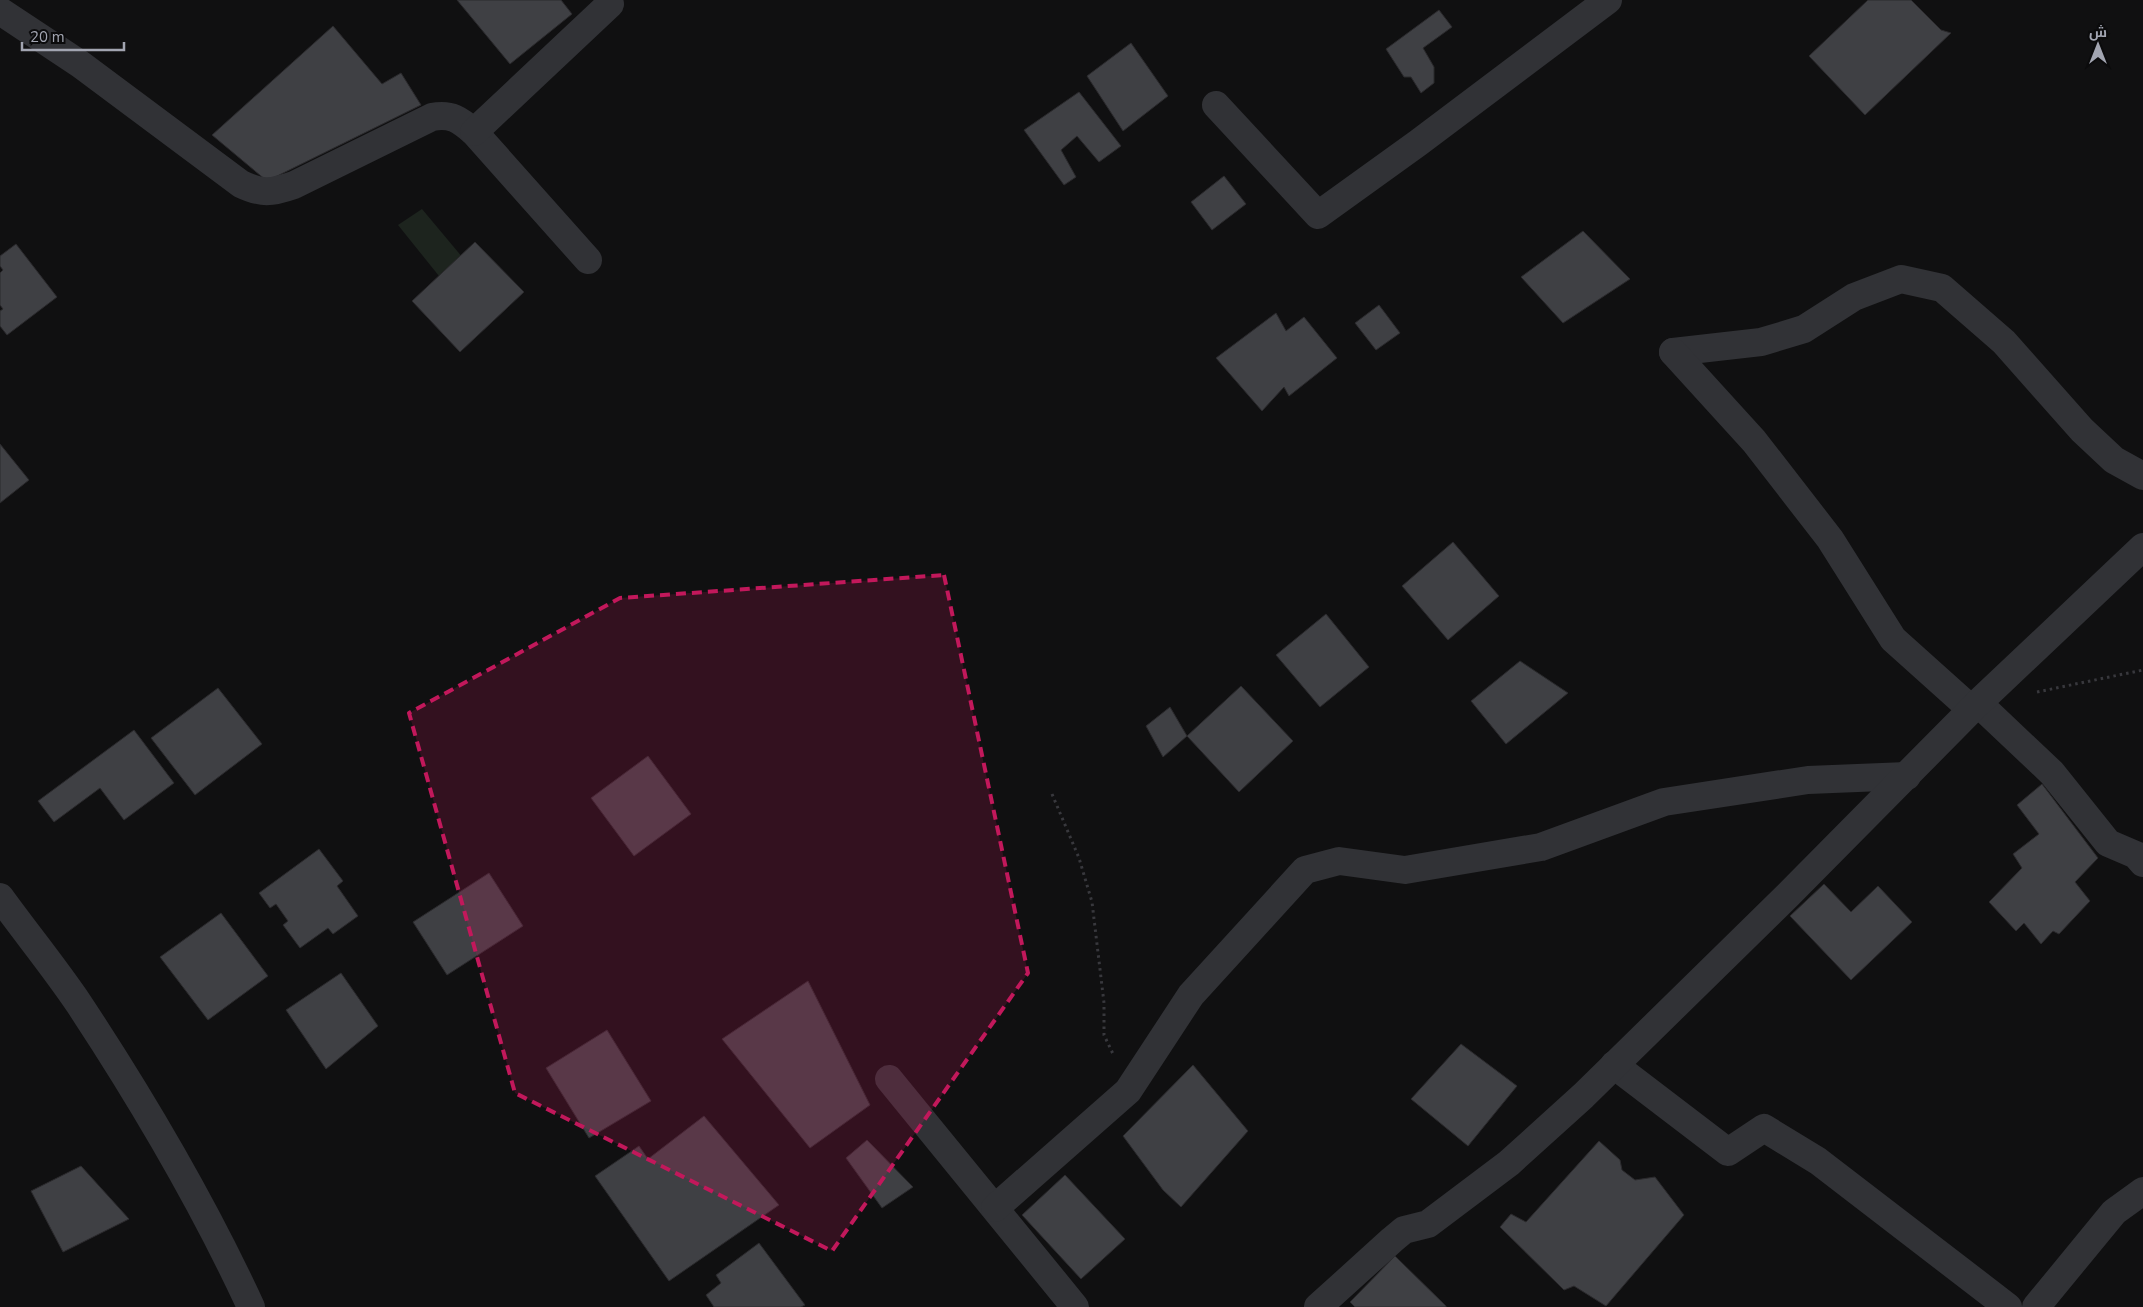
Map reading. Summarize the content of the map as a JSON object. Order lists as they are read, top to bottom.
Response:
{
  "scale_bar": "20 m",
  "north": "top"
}
